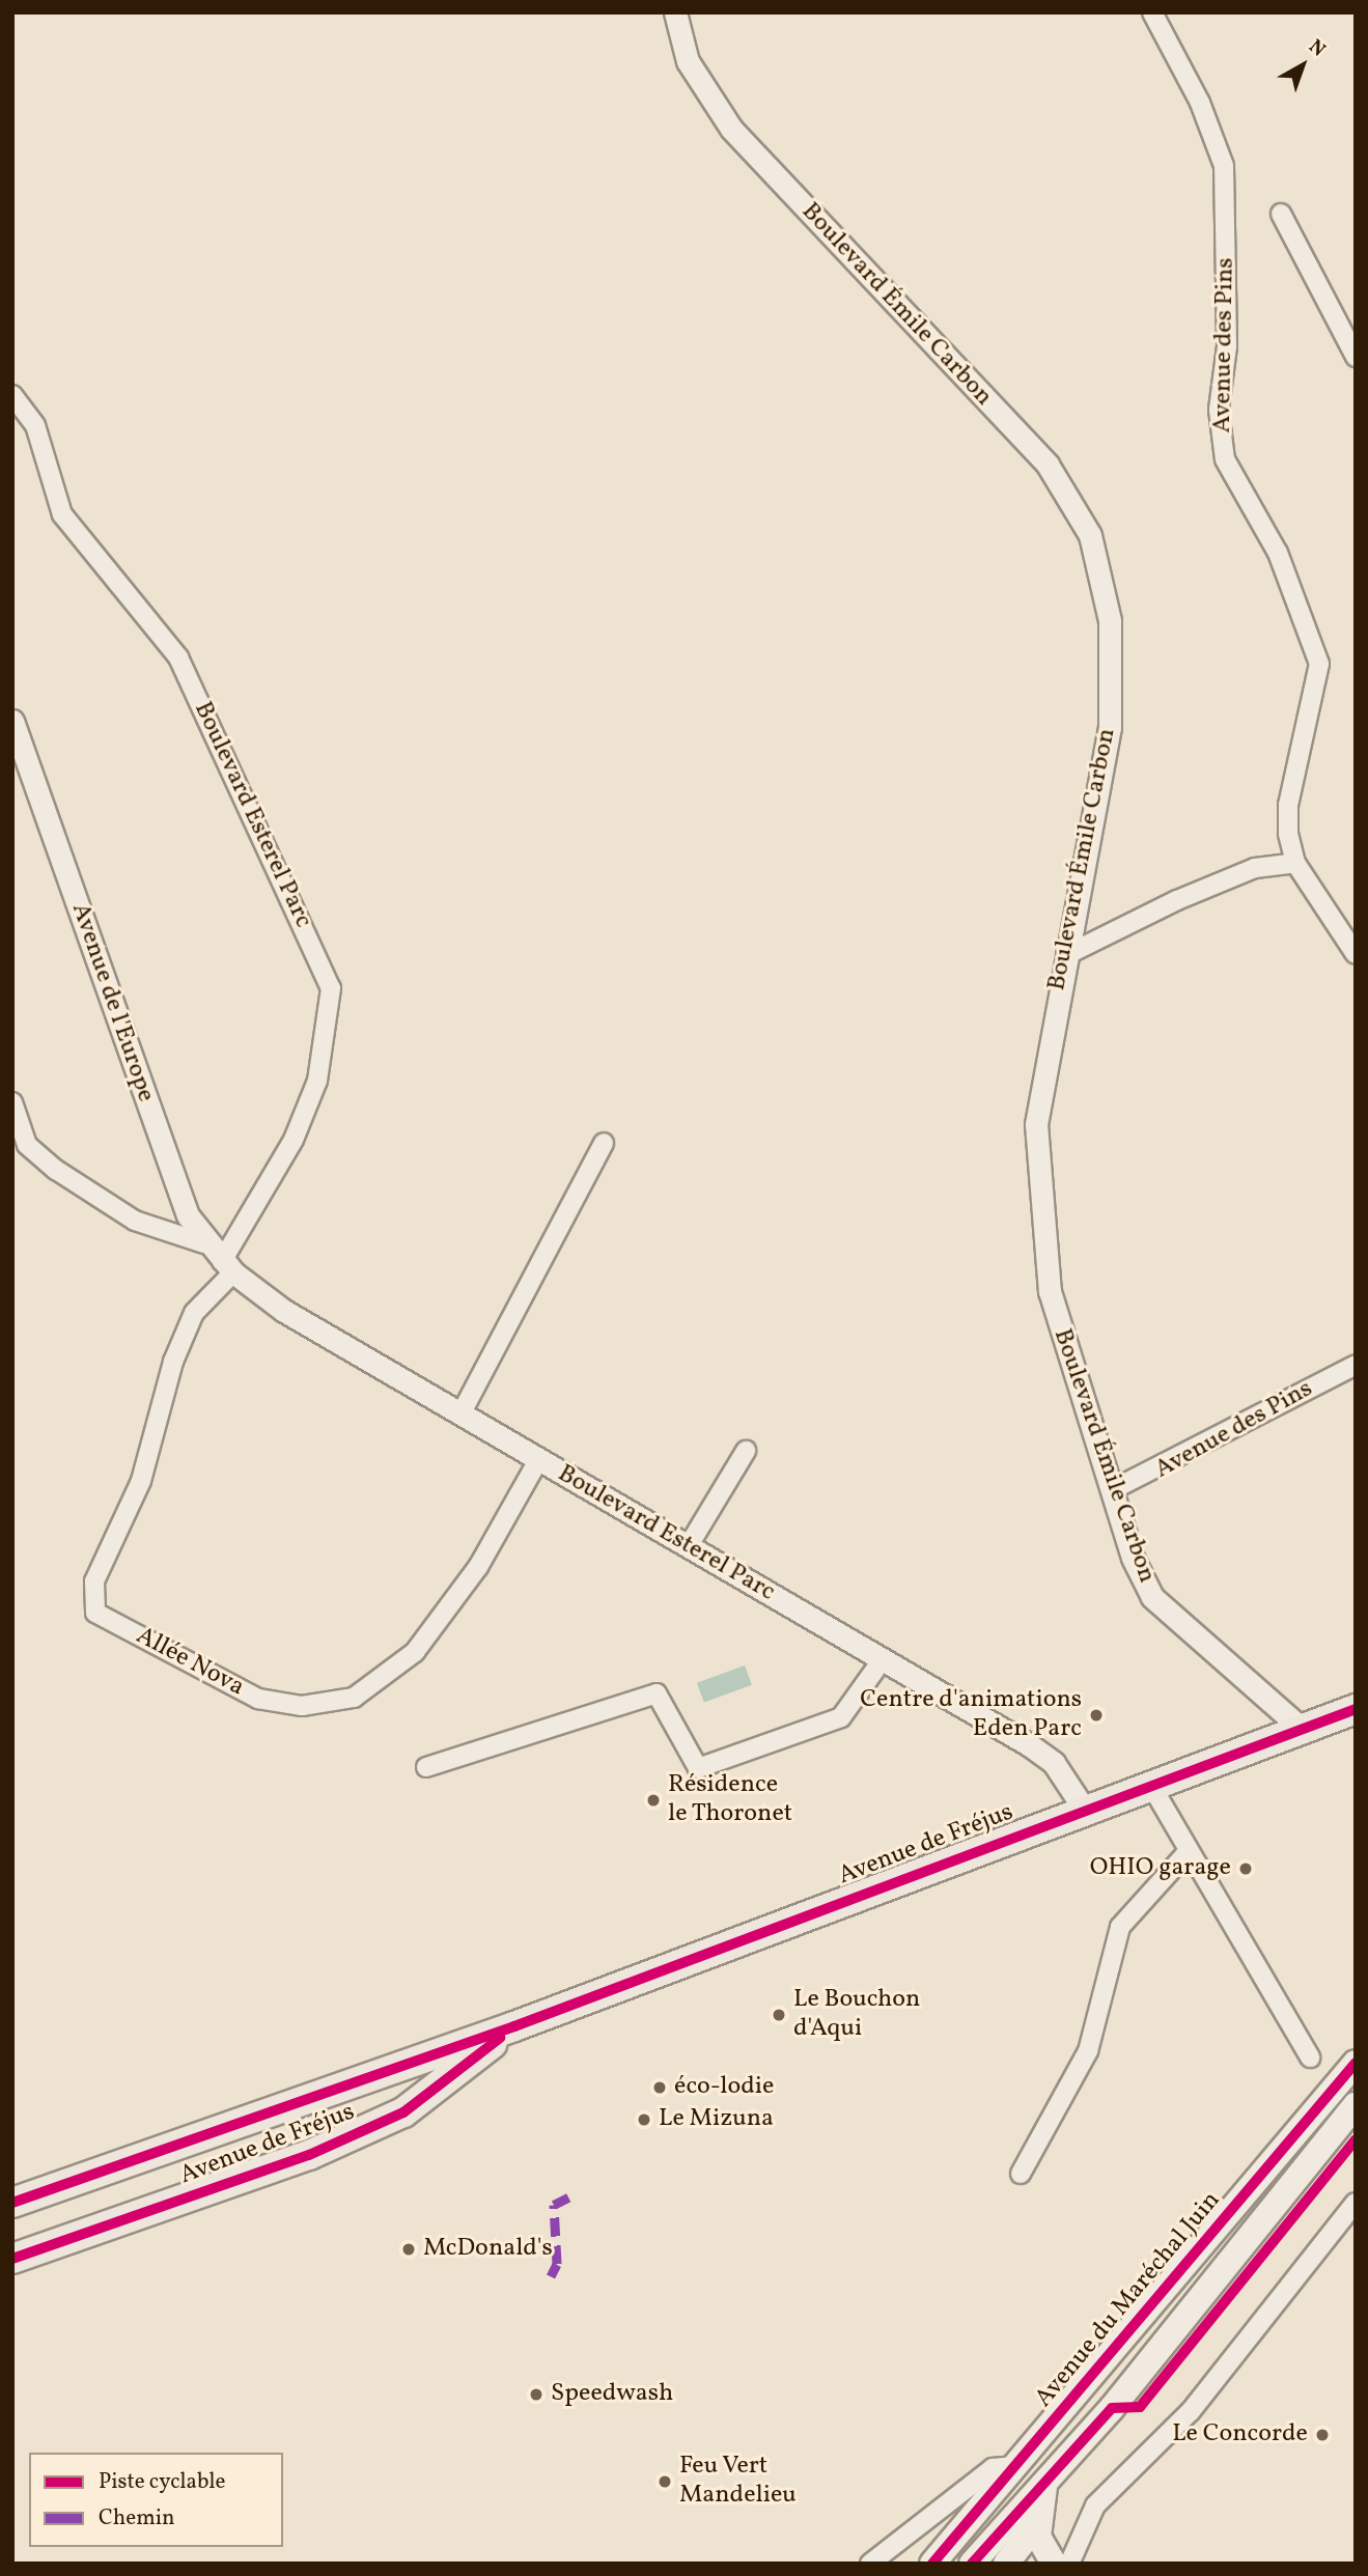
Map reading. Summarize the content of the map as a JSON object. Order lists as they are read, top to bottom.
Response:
{
  "streets": {
    "main road": ["Avenue de Fréjus", "Avenue du Maréchal Juin"],
    "street": [
      "Boulevard Émile Carbon",
      "Avenue des Pins",
      "Boulevard Esterel Parc",
      "Avenue de l'Europe",
      "Allée Nova"
    ]
  },
  "crossings": [
    ["Boulevard Émile Carbon", "Avenue des Pins"],
    ["Boulevard Émile Carbon", "Avenue de Fréjus"],
    ["Boulevard Esterel Parc", "Avenue de l'Europe"],
    ["Boulevard Esterel Parc", "Allée Nova"],
    ["Boulevard Esterel Parc", "Avenue de Fréjus"],
    ["Avenue de l'Europe", "Allée Nova"]
  ],
  "places": [
    "Centre d'animations Eden Parc",
    "Résidence le Thoronet",
    "OHIO garage",
    "Le Bouchon d'Aqui",
    "éco-lodie",
    "Le Mizuna",
    "McDonald's",
    "Speedwash",
    "Le Concorde",
    "Feu Vert Mandelieu"
  ],
  "legend": ["Piste cyclable", "Chemin"],
  "north": "top right"
}
